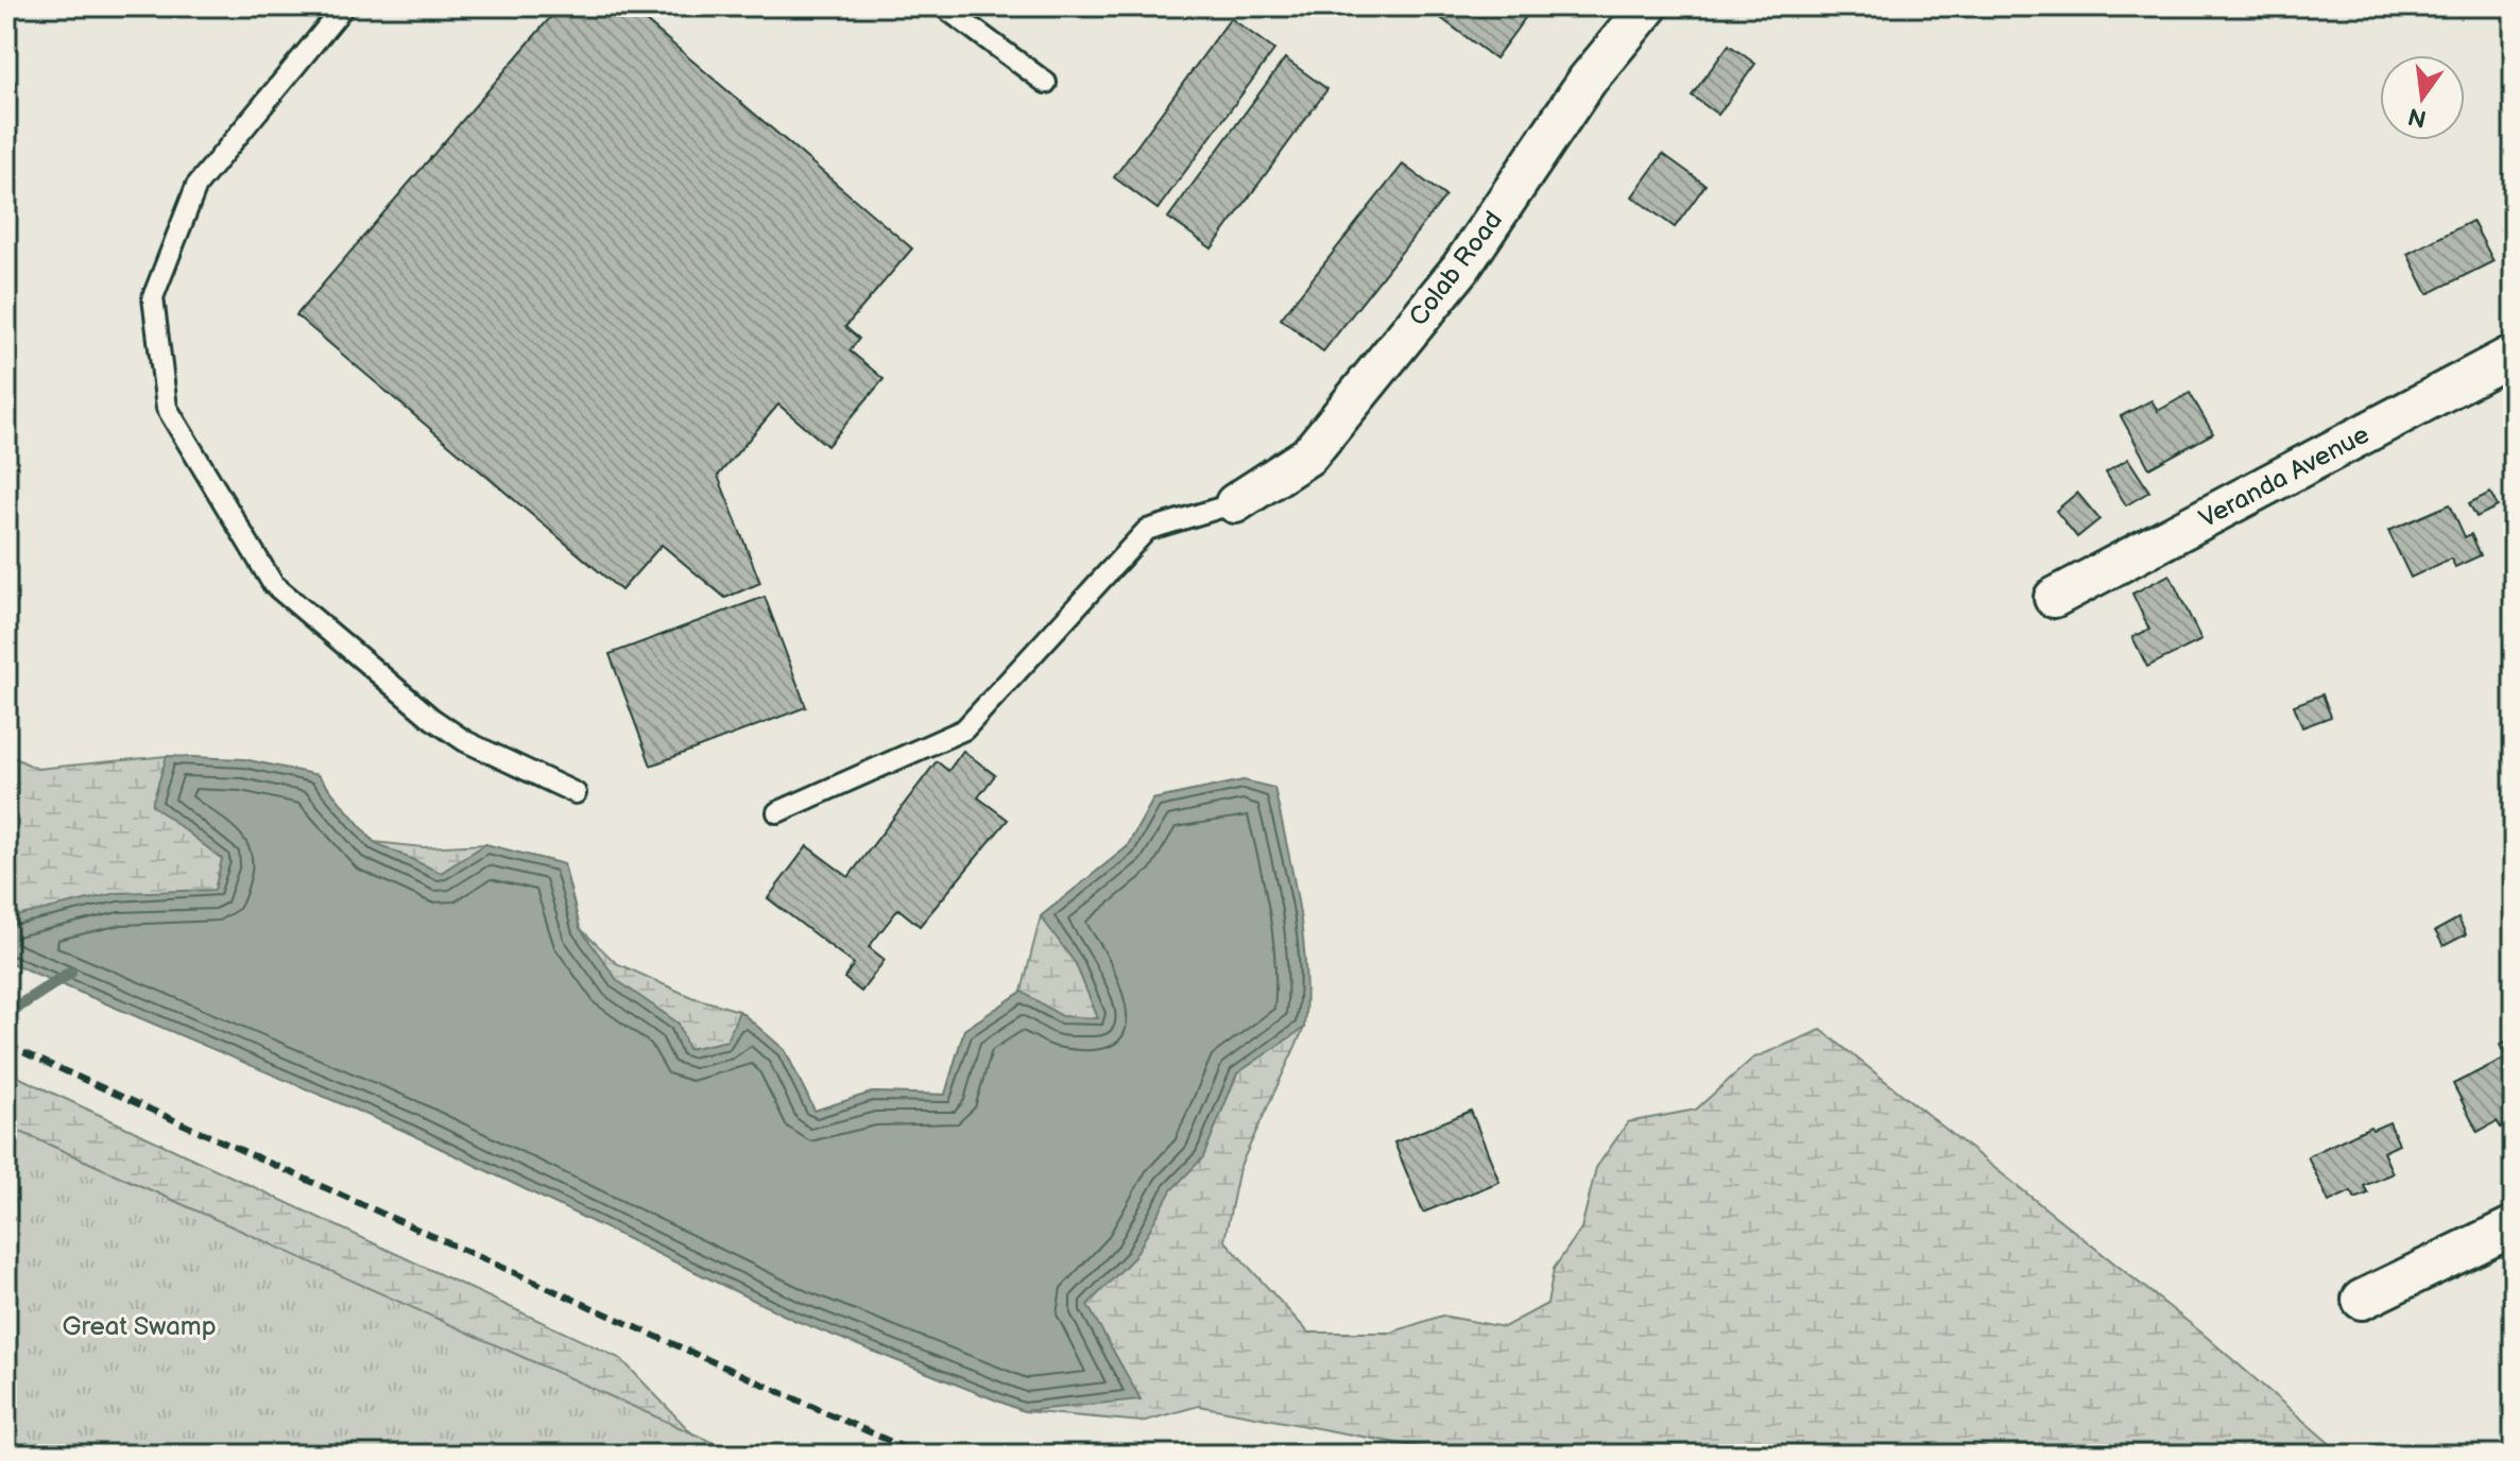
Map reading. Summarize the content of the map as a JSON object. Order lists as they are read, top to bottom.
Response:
{
  "streets": {
    "street": ["Colab Road", "Veranda Avenue"]
  },
  "parks": ["Great Swamp"],
  "north": "bottom"
}
